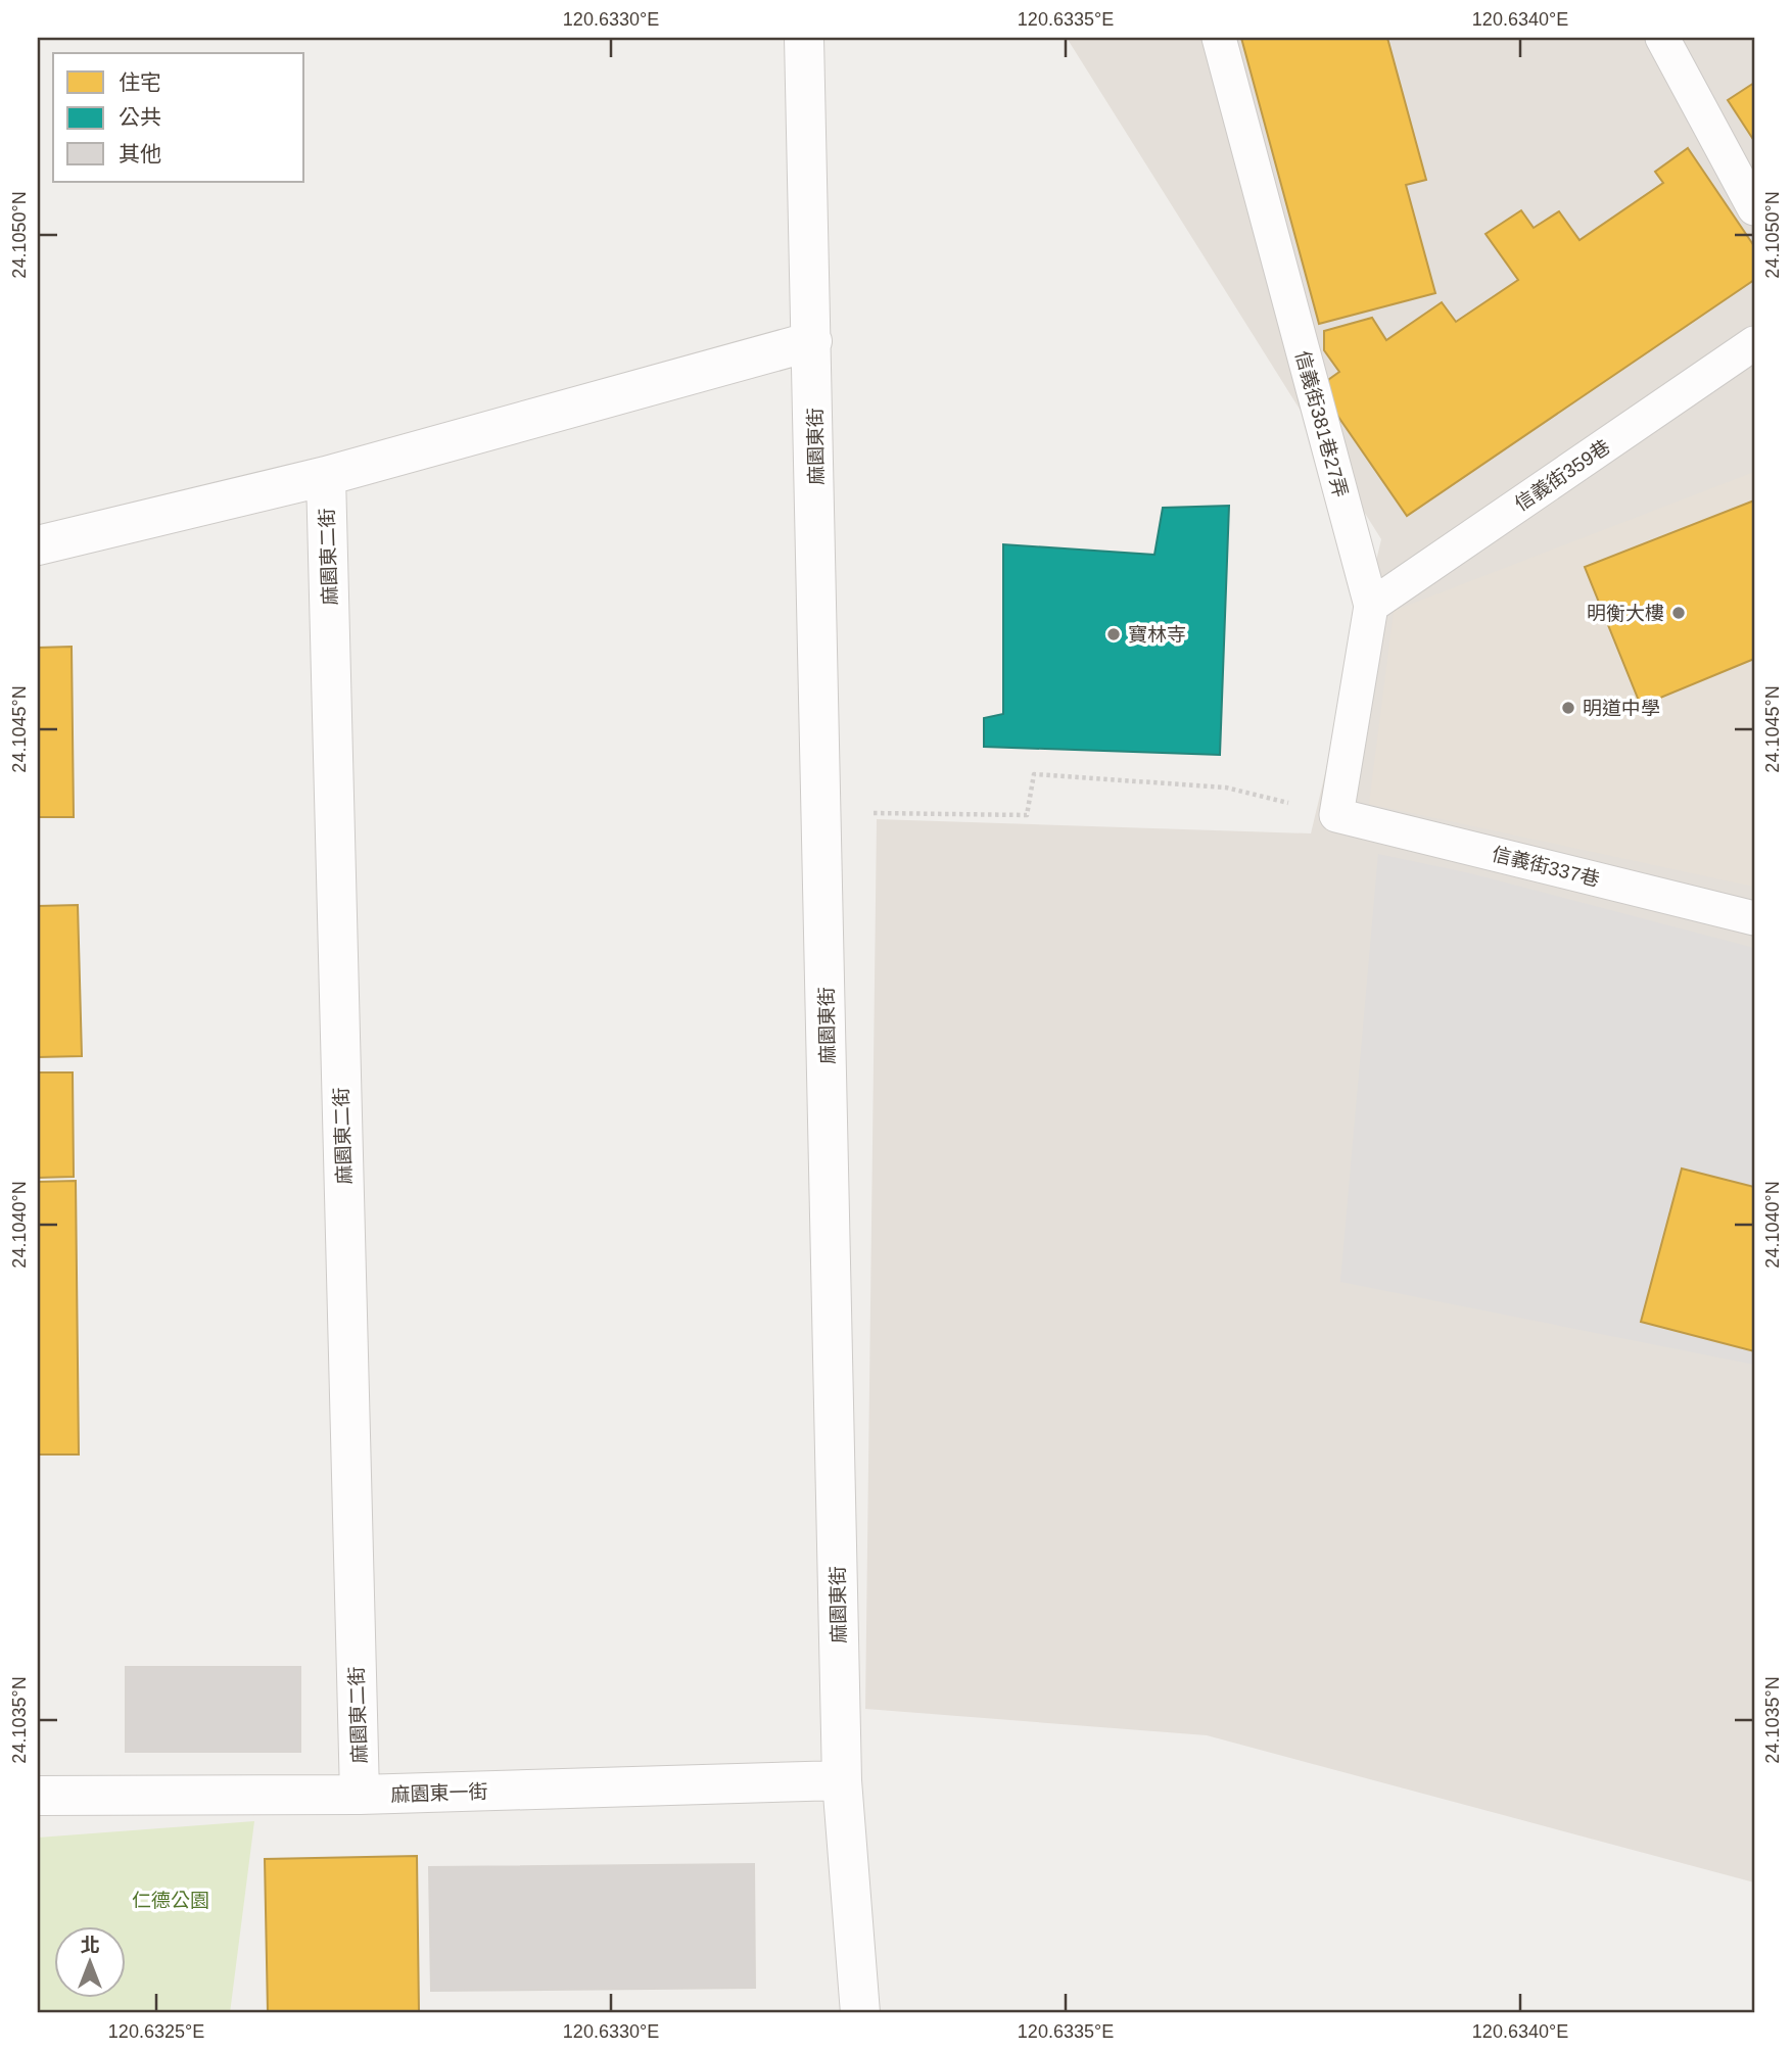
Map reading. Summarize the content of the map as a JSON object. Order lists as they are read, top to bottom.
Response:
{
  "streets": {
    "street": ["麻園東街", "麻園東二街", "麻園東一街"],
    "lane": ["信義街381巷27弄", "信義街359巷", "信義街337巷"]
  },
  "crossings": [
    ["信義街381巷27弄", "信義街359巷"],
    ["信義街381巷27弄", "信義街337巷"],
    ["麻園東街", "麻園東二街"],
    ["麻園東街", "麻園東一街"],
    ["麻園東二街", "麻園東一街"]
  ],
  "parks": ["仁德公園"],
  "places": ["明衡大樓", "寶林寺", "明道中學"],
  "legend": ["住宅", "公共", "其他"],
  "north": "top",
  "coordinates": [
    "120.6330°E",
    "120.6335°E",
    "120.6340°E",
    "24.1050°N",
    "24.1045°N",
    "24.1040°N",
    "24.1035°N",
    "120.6325°E"
  ]
}
